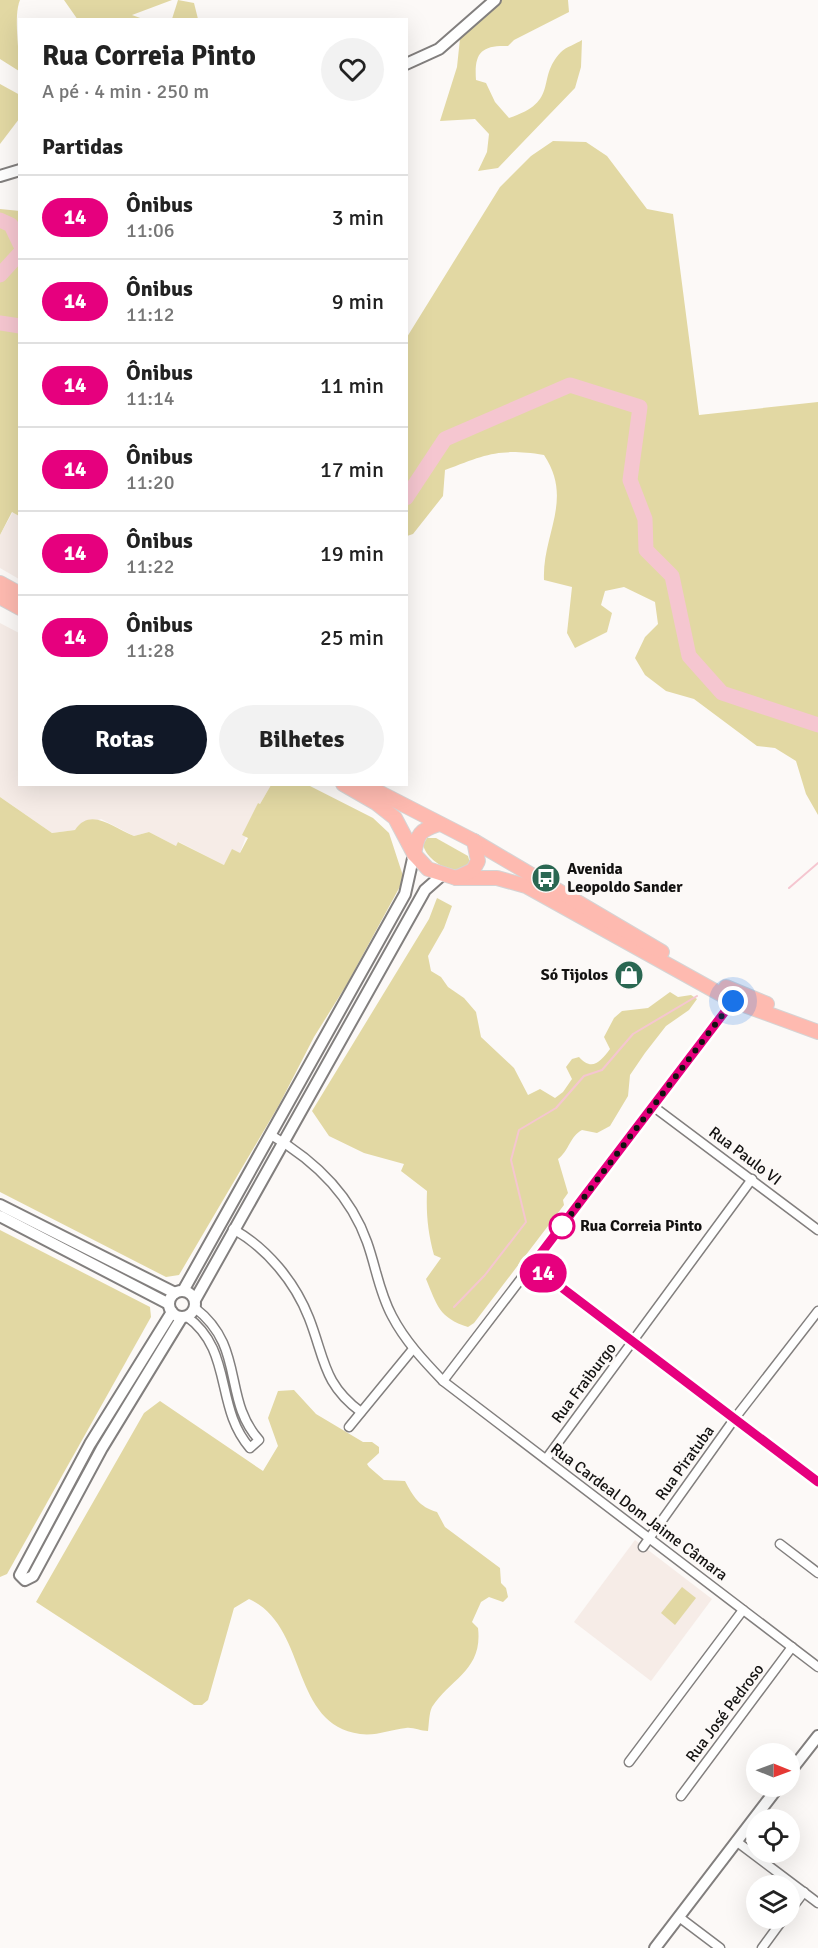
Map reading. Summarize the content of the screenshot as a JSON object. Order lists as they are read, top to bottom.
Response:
{
  "streets": {
    "street": [
      "Rua Paulo VI",
      "Rua Fraiburgo",
      "Rua Piratuba",
      "Rua Cardeal Dom Jaime Câmara",
      "Rua José Pedroso"
    ]
  },
  "crossings": [
    ["Rua Paulo VI", "Rua Fraiburgo"],
    ["Rua Fraiburgo", "Rua Cardeal Dom Jaime Câmara"],
    ["Rua Piratuba", "Rua Cardeal Dom Jaime Câmara"],
    ["Rua Cardeal Dom Jaime Câmara", "Rua José Pedroso"]
  ],
  "places": {
    "bus stop": ["Avenida Leopoldo Sander"],
    "shop": ["Só Tijolos"],
    "other": ["Rua Correia Pinto"]
  },
  "lines": ["bus line 14"],
  "north": "right",
  "page": {
    "on_map": "14",
    "heading": [
      ["Rua Correia Pinto", "A pé · 4 min · 250 m"],
      "Partidas"
    ],
    "list": [
      {
        "mark": "14",
        "name": "Ônibus",
        "note": "11:06",
        "value": "3 min"
      },
      {
        "mark": "14",
        "name": "Ônibus",
        "note": "11:12",
        "value": "9 min"
      },
      {
        "mark": "14",
        "name": "Ônibus",
        "note": "11:14",
        "value": "11 min"
      },
      {
        "mark": "14",
        "name": "Ônibus",
        "note": "11:20",
        "value": "17 min"
      },
      {
        "mark": "14",
        "name": "Ônibus",
        "note": "11:22",
        "value": "19 min"
      },
      {
        "mark": "14",
        "name": "Ônibus",
        "note": "11:28",
        "value": "25 min"
      }
    ],
    "buttons": ["Rotas", "Bilhetes"]
  }
}
